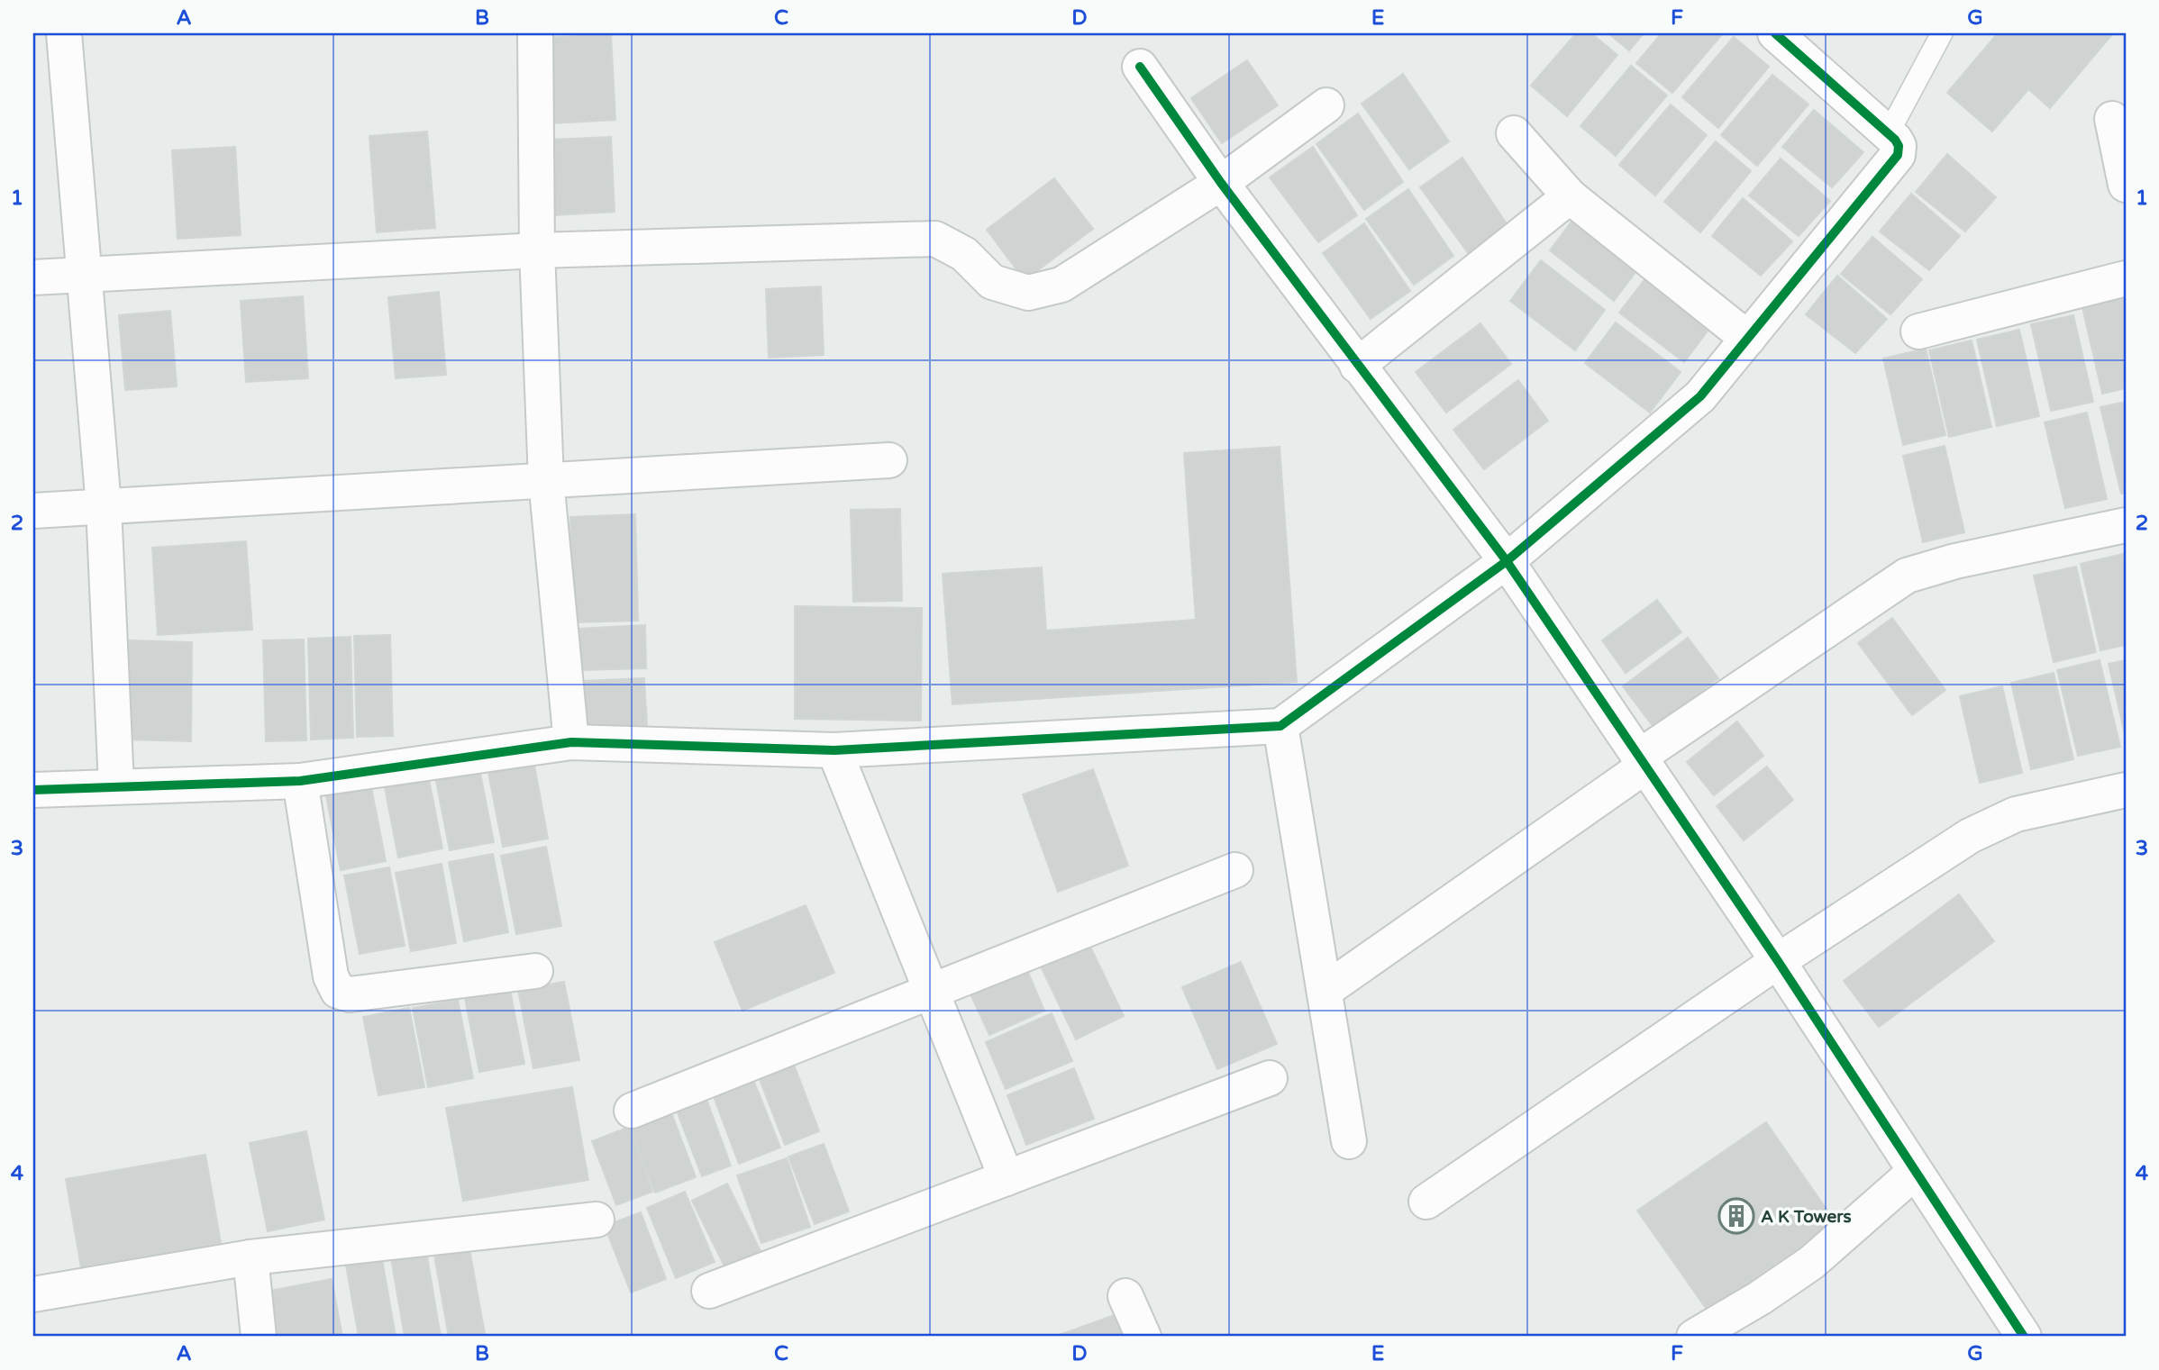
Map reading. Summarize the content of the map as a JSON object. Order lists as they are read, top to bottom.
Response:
{
  "places": {
    "building": ["A K Towers"]
  },
  "grid": {
    "columns": [
      "A",
      "B",
      "C",
      "D",
      "E",
      "F",
      "G"
    ],
    "rows": [
      "1",
      "2",
      "3",
      "4"
    ]
  }
}
